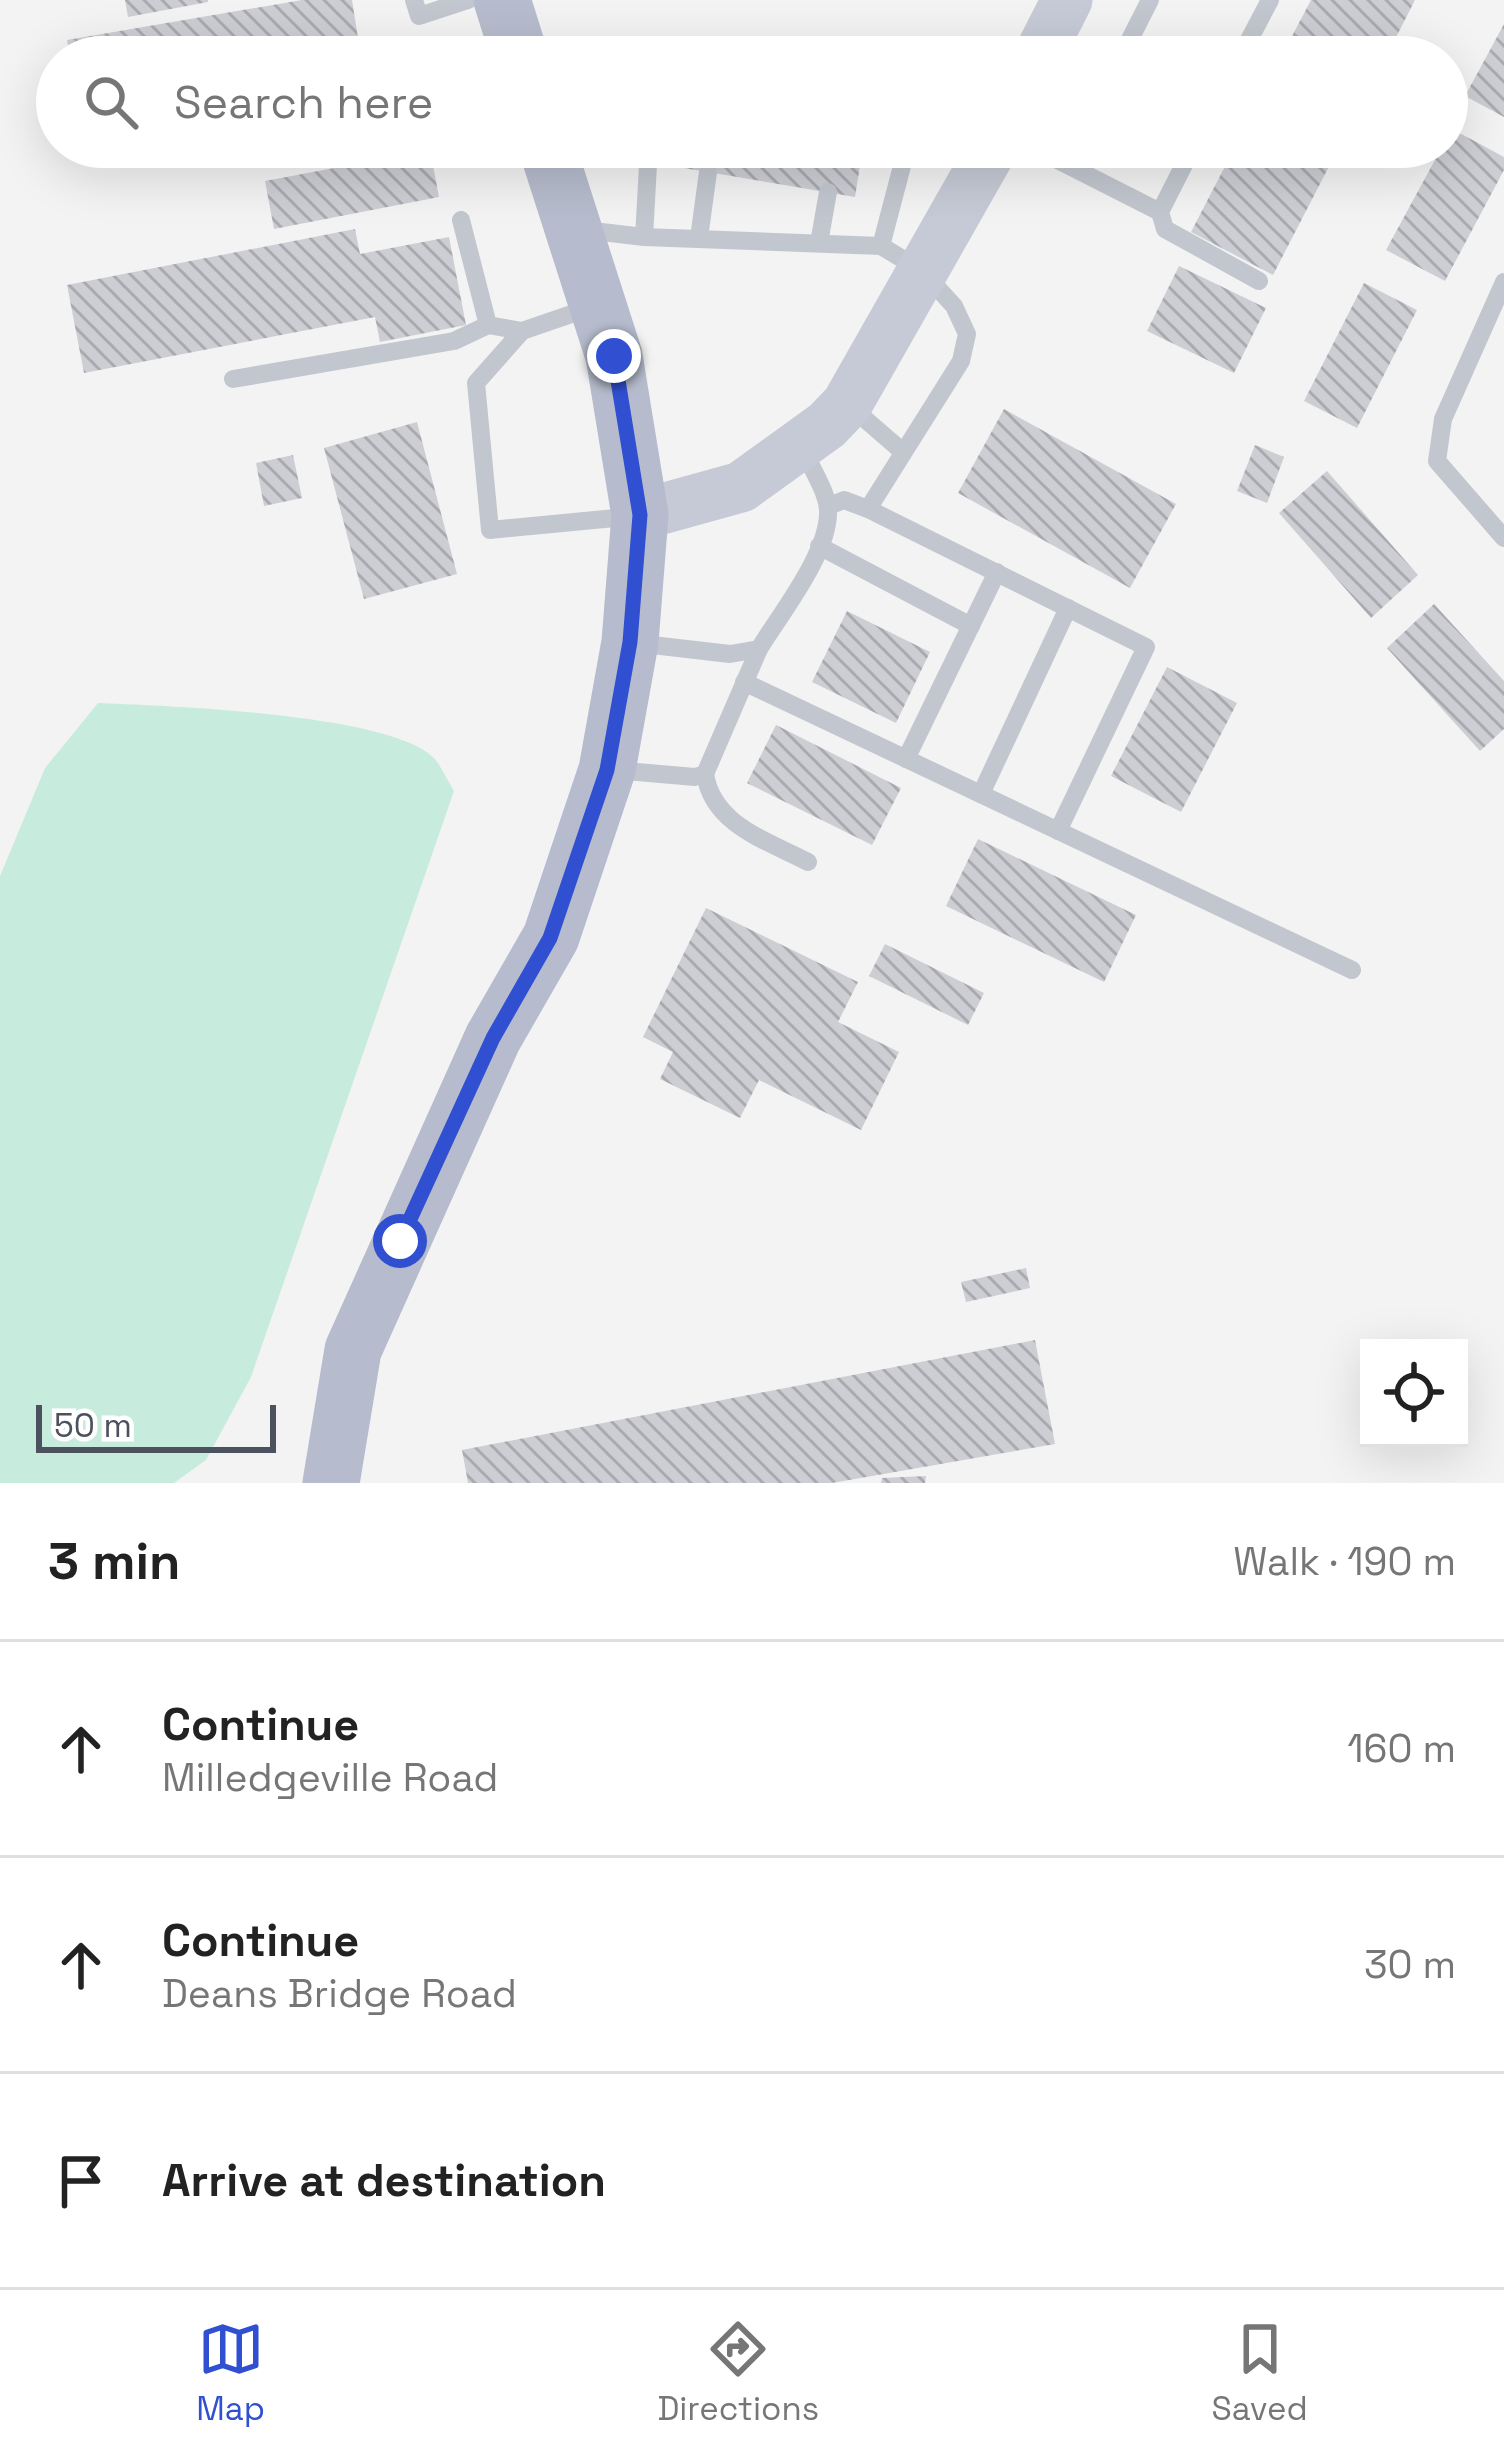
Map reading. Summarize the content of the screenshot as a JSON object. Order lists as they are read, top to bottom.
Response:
{
  "scale_bar": "50 m",
  "page": {
    "search": "Search here",
    "scale": "50 m",
    "heading": ["3 min", "Walk · 190 m"],
    "list": [
      ["Continue", "Milledgeville Road", "160 m"],
      ["Continue", "Deans Bridge Road", "30 m"],
      "Arrive at destination"
    ],
    "nav": ["Map", "Directions", "Saved"]
  }
}
